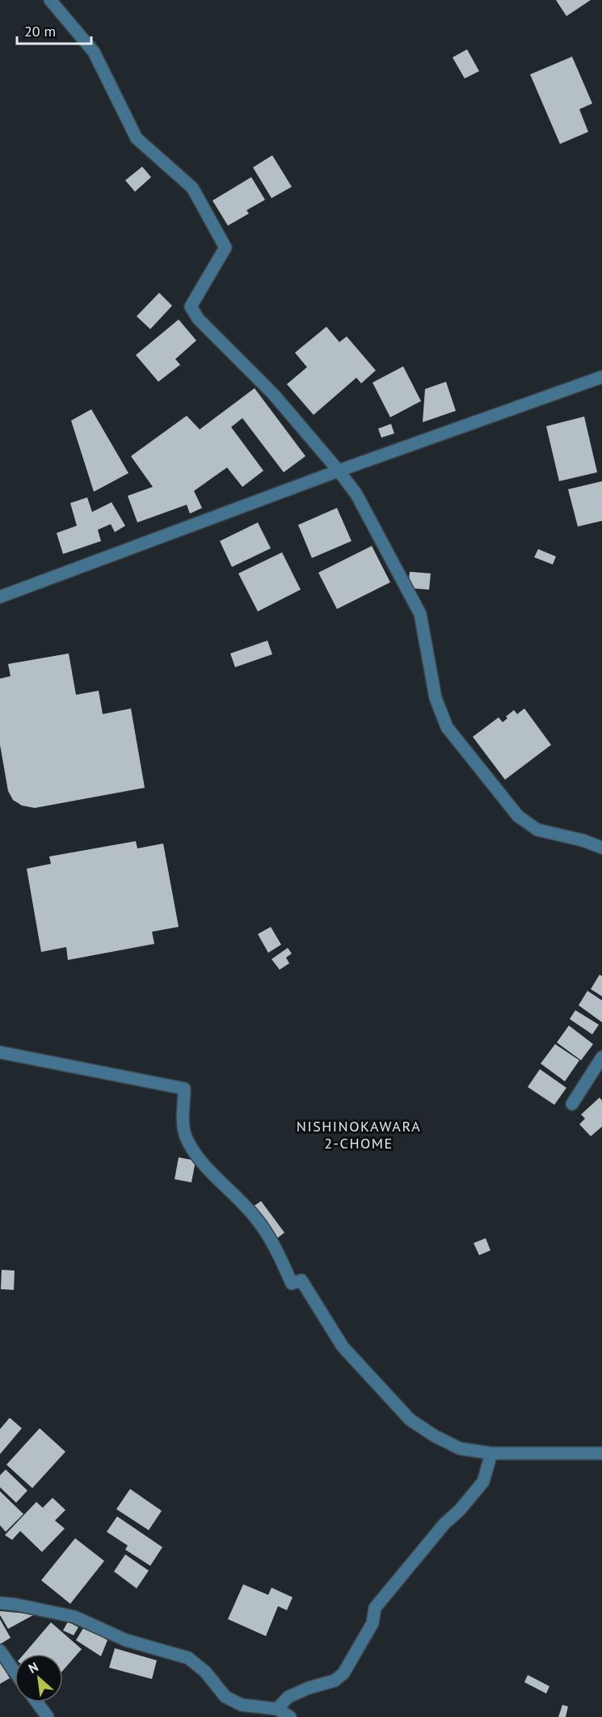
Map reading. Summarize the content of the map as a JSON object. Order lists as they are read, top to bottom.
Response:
{
  "districts": ["NISHINOKAWARA 2-CHOME"],
  "scale_bar": "20 m",
  "north": "top left"
}
